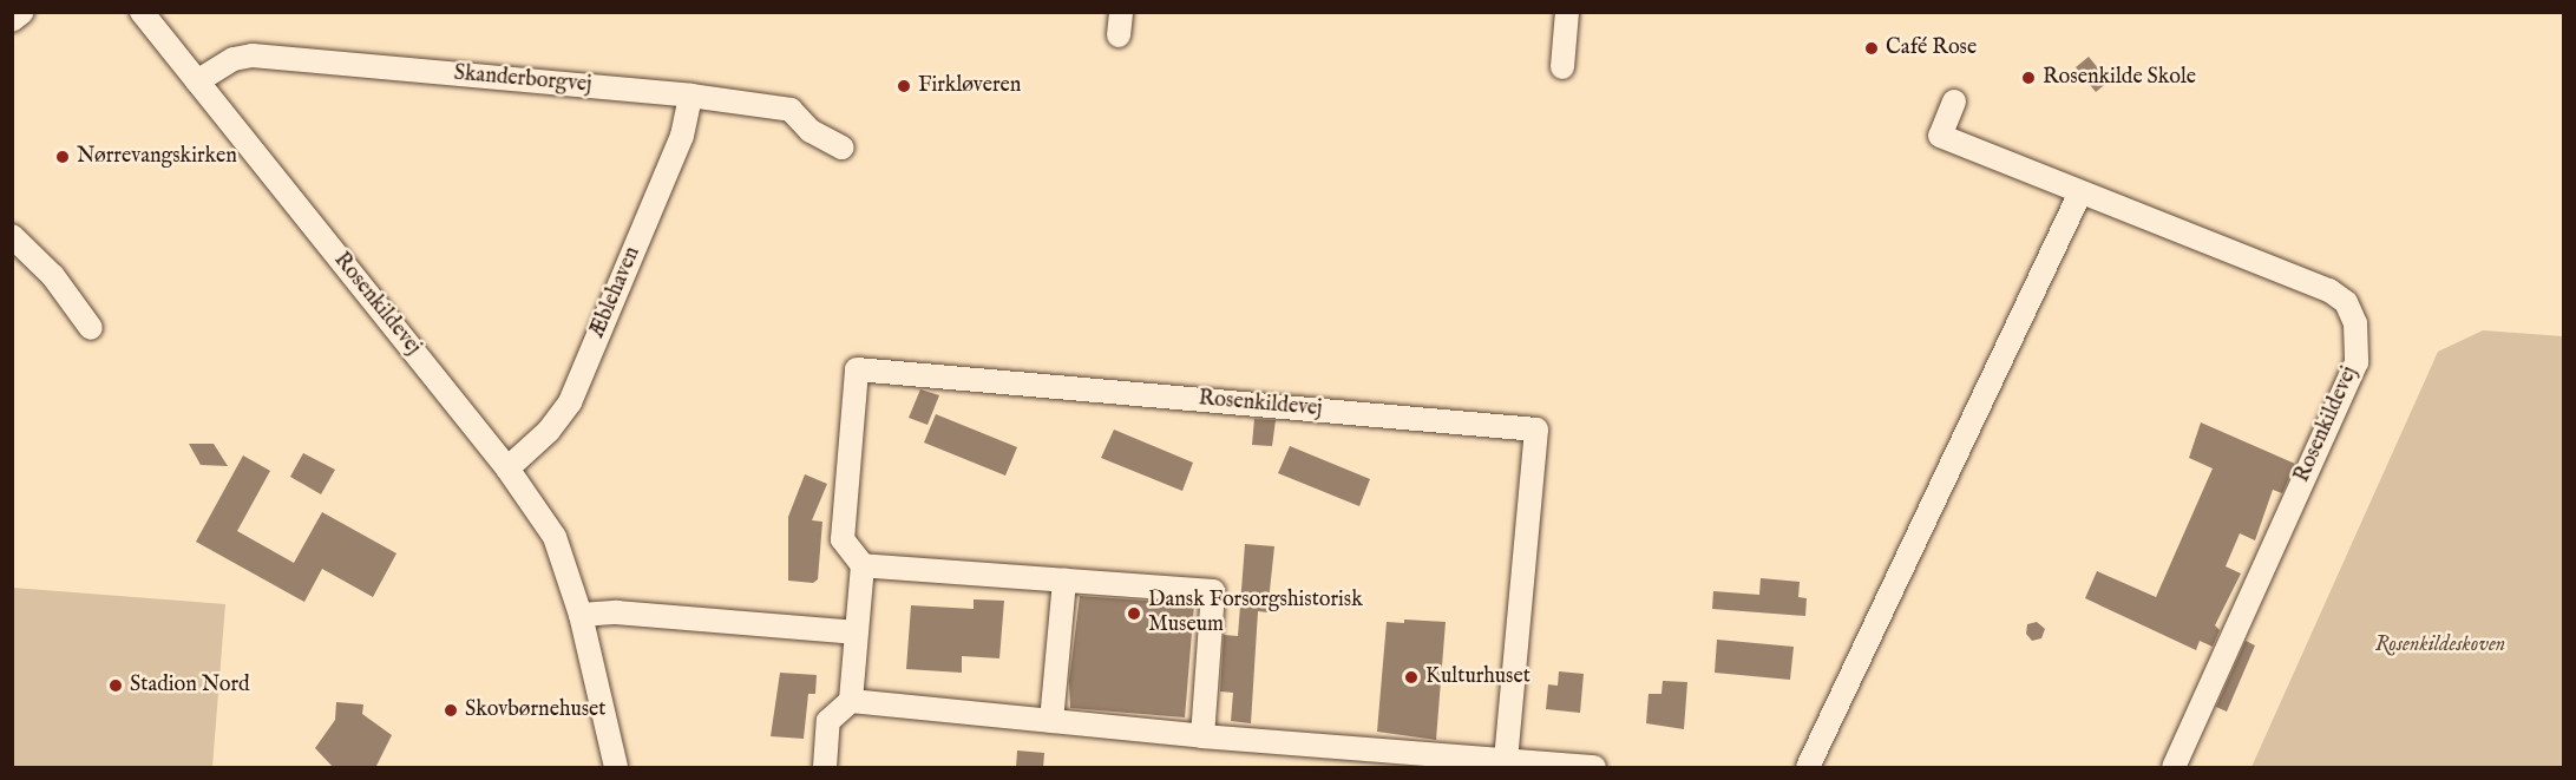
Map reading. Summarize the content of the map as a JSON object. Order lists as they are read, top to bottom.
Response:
{
  "streets": {
    "street": ["Skanderborgvej", "Æblehaven", "Rosenkildevej"]
  },
  "crossings": [
    ["Skanderborgvej", "Æblehaven"],
    ["Skanderborgvej", "Rosenkildevej"],
    ["Æblehaven", "Rosenkildevej"]
  ],
  "parks": ["Rosenkildeskoven"],
  "places": [
    "Café Rose",
    "Rosenkilde Skole",
    "Firkløveren",
    "Nørrevangskirken",
    "Dansk Forsorgshistorisk Museum",
    "Kulturhuset",
    "Stadion Nord",
    "Skovbørnehuset"
  ]
}
